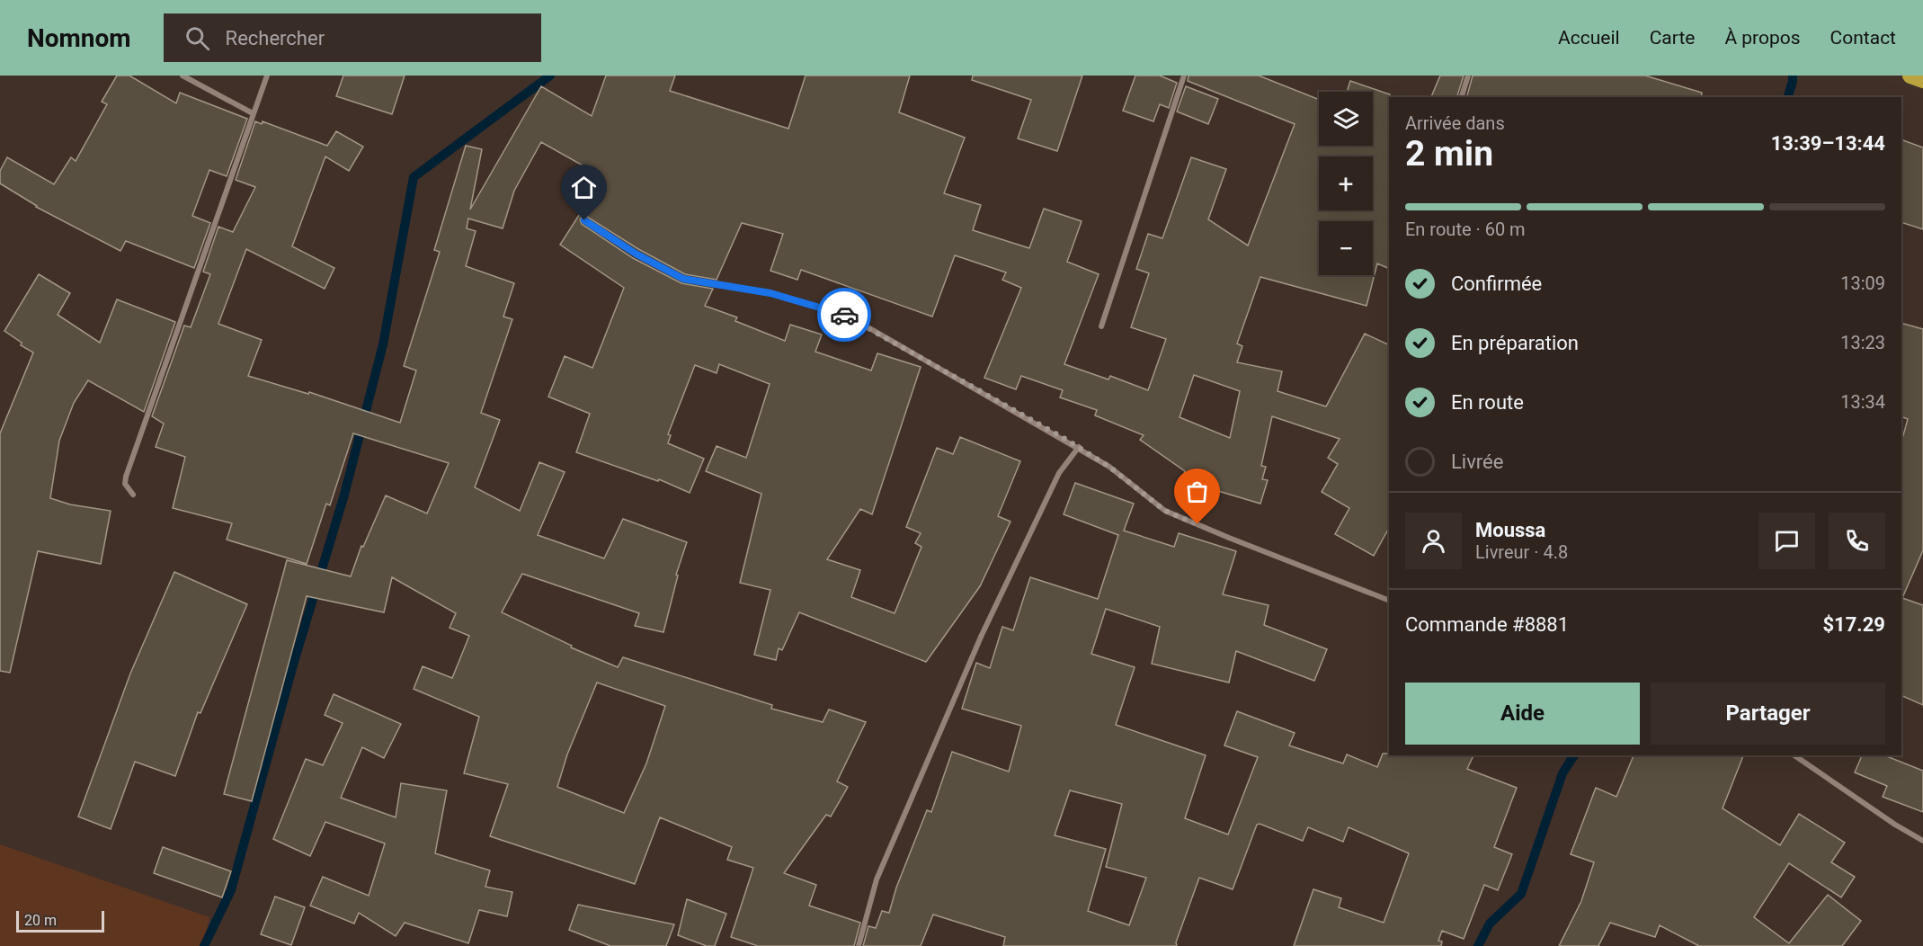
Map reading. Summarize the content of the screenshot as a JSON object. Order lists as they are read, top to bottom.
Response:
{
  "scale_bar": "20 m",
  "page": {
    "header": "Nomnom",
    "search": "Rechercher",
    "nav": [
      "Accueil",
      "Carte",
      "À propos",
      "Contact"
    ],
    "map_buttons": ["+", "−"],
    "heading": ["2 min", "Arrivée dans", "13:39–13:44"],
    "panel": [
      "Moussa",
      "Livreur · 4.8",
      "Commande #8881",
      "$17.29"
    ],
    "bar": "En route · 60 m",
    "list": [
      ["Confirmée", "13:09"],
      ["En préparation", "13:23"],
      ["En route", "13:34"],
      "Livrée"
    ],
    "buttons": ["Aide", "Partager"],
    "scale": "20 m"
  }
}
